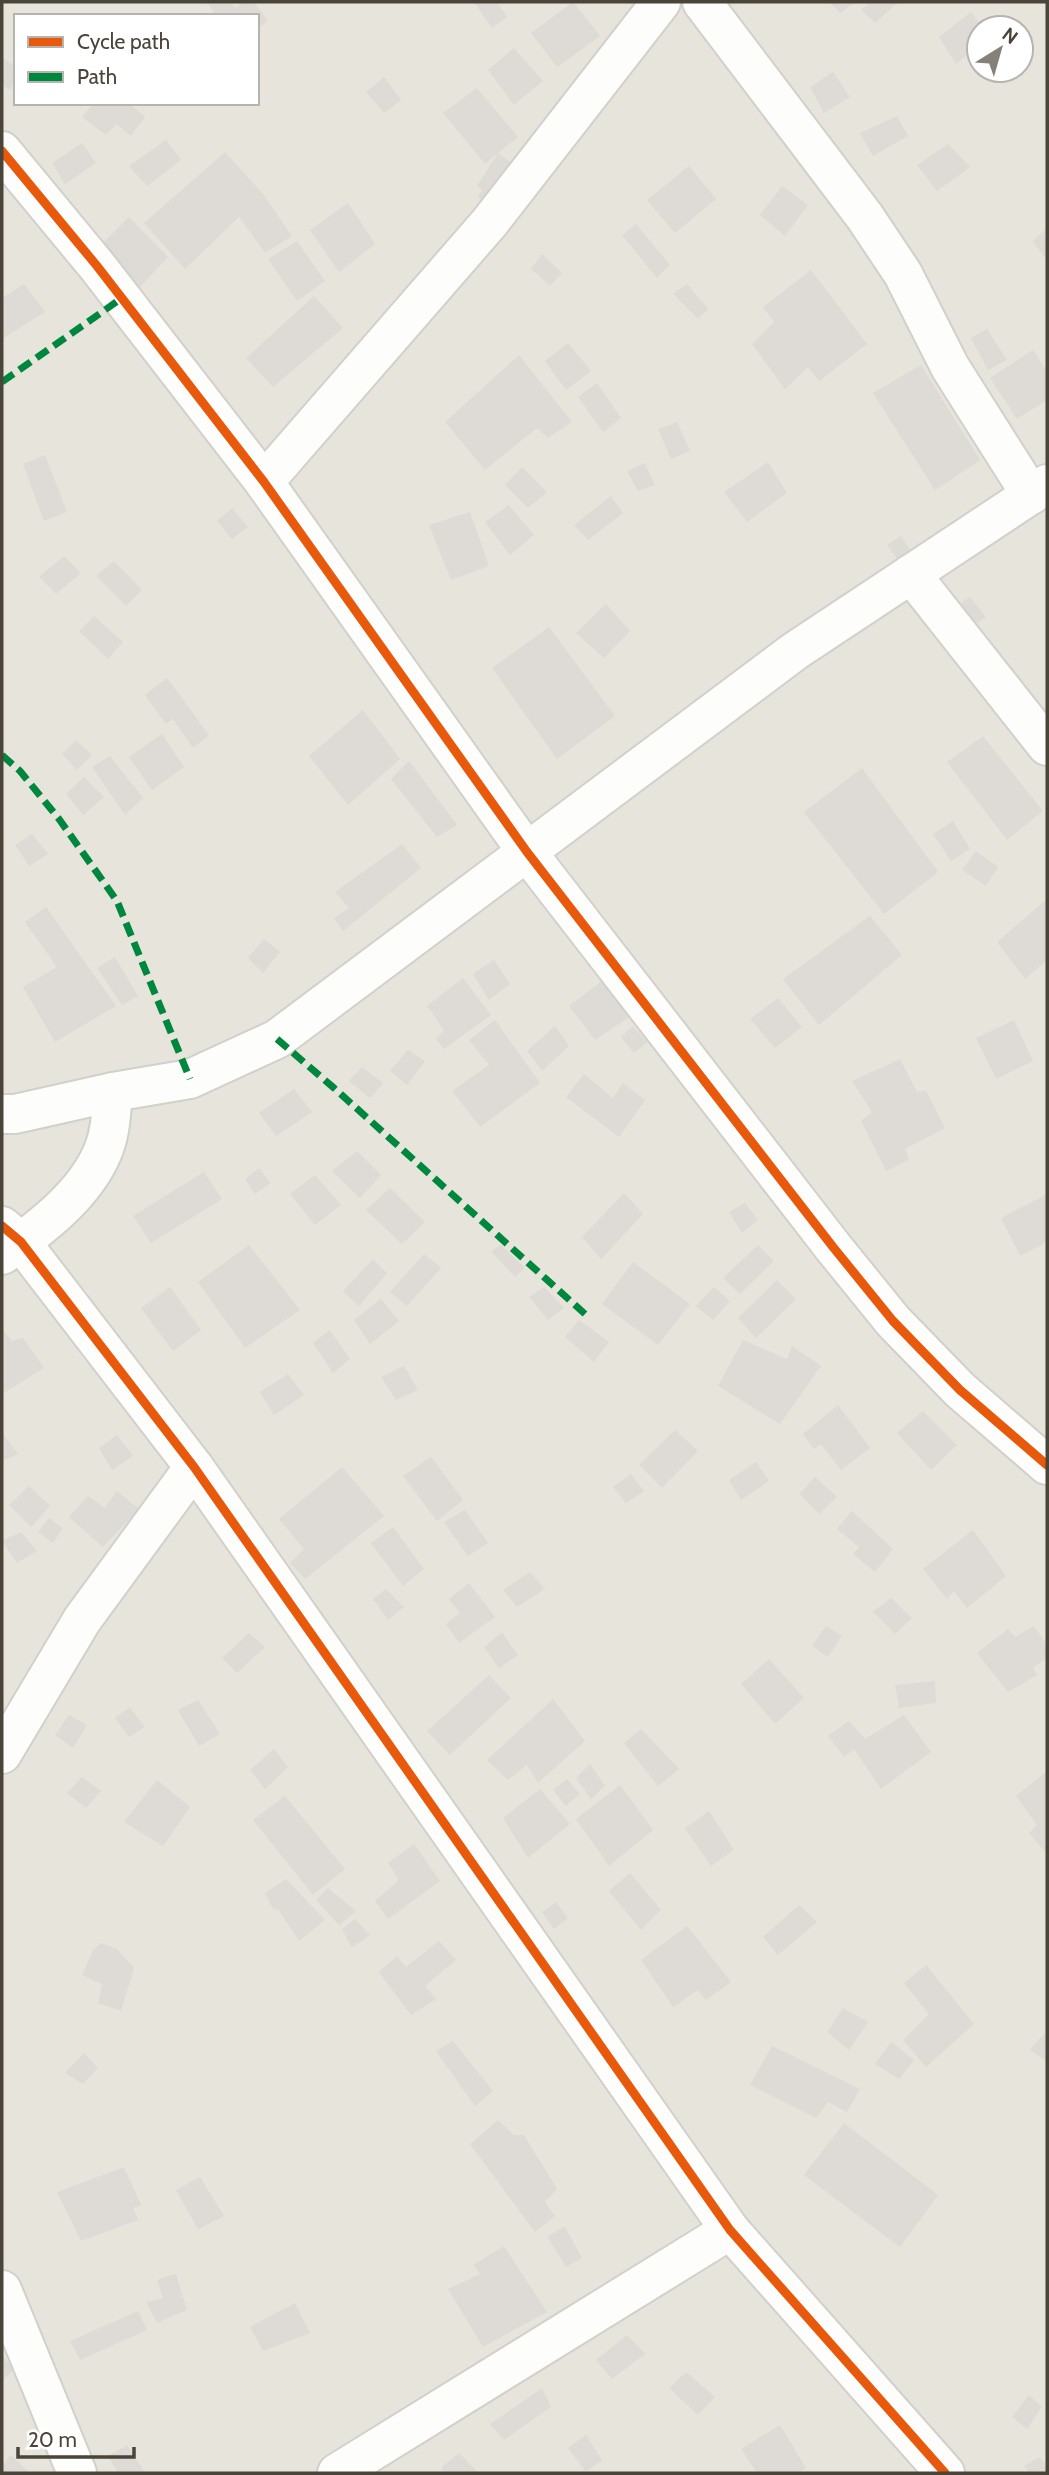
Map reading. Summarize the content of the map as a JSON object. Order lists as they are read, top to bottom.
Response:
{
  "legend": ["Cycle path", "Path"],
  "scale_bar": "20 m",
  "north": "top right"
}
